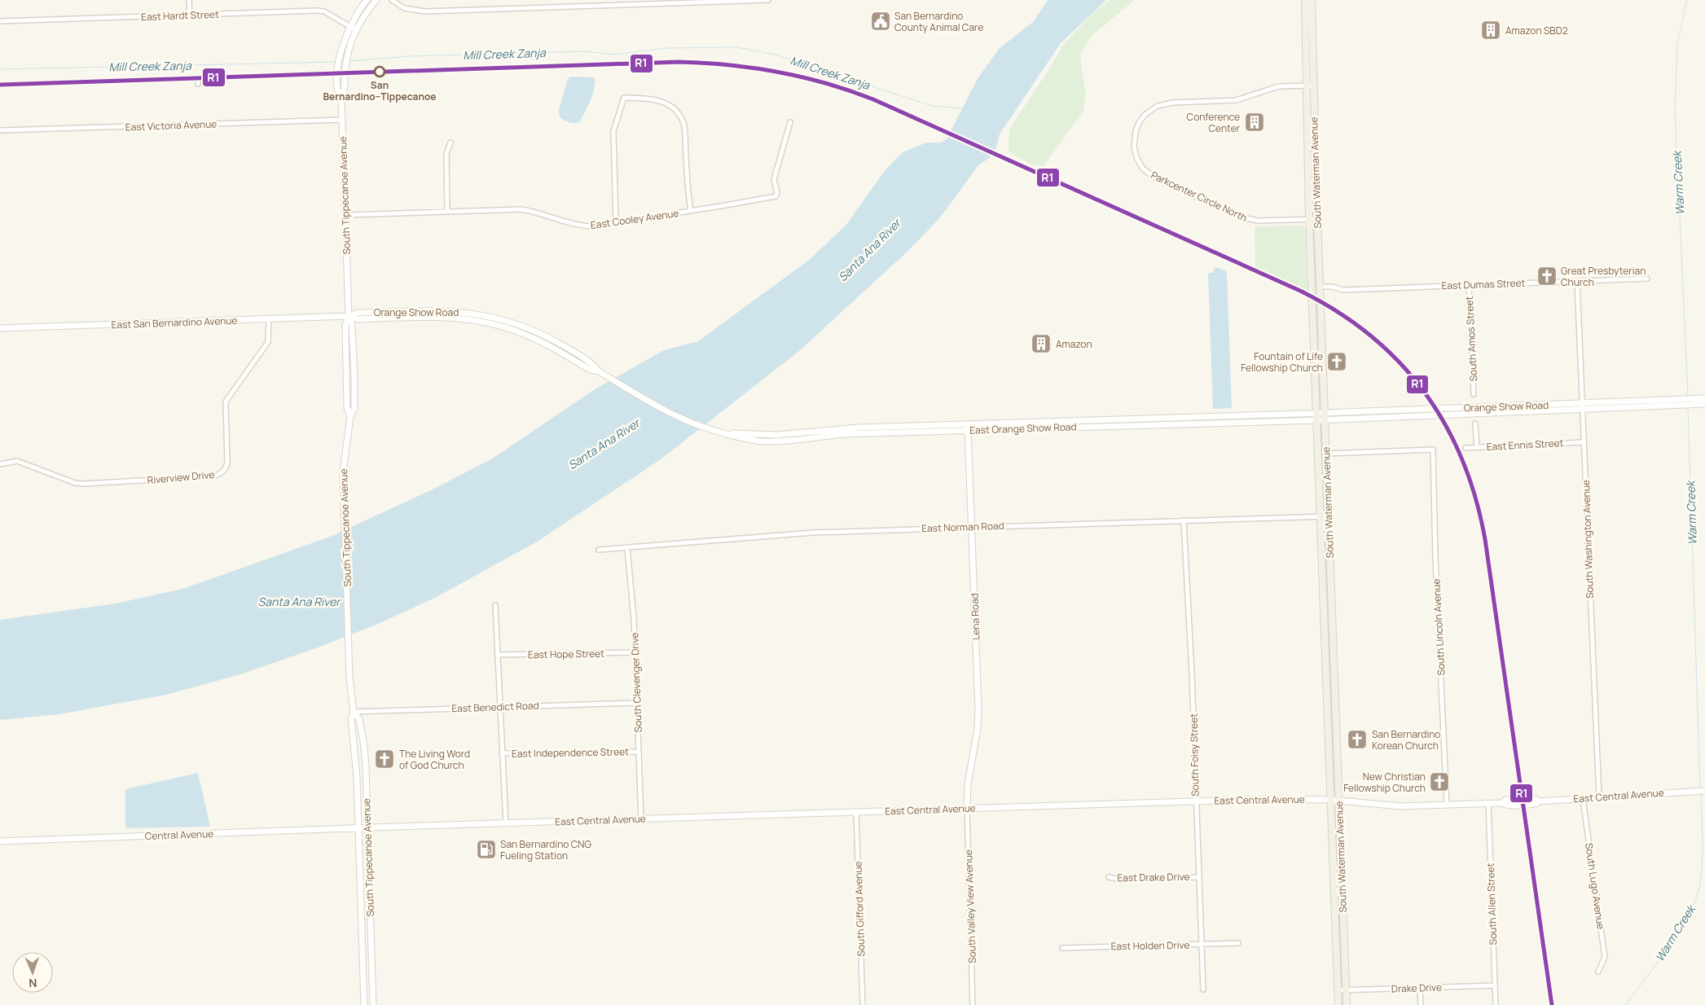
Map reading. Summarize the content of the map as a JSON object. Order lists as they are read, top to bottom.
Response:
{
  "streets": {
    "main road": [
      "South Waterman Avenue",
      "South Tippecanoe Avenue",
      "Orange Show Road",
      "East San Bernardino Avenue",
      "East Orange Show Road",
      "Lena Road",
      "East Central Avenue",
      "Central Avenue"
    ],
    "street": [
      "East Hardt Street",
      "East Victoria Avenue",
      "Parkcenter Circle North",
      "East Cooley Avenue",
      "East Dumas Street",
      "South Amos Street",
      "East Ennis Street",
      "Riverview Drive",
      "East Norman Road",
      "South Washington Avenue",
      "South Lincoln Avenue",
      "East Hope Street",
      "South Clevenger Drive",
      "East Benedict Road",
      "East Independence Street",
      "South Foisy Street",
      "East Drake Drive",
      "South Lugo Avenue",
      "South Allen Street",
      "South Valley View Avenue",
      "South Gifford Avenue",
      "East Holden Drive",
      "Drake Drive"
    ]
  },
  "crossings": [
    ["East Hardt Street", "South Tippecanoe Avenue"],
    ["East Victoria Avenue", "South Tippecanoe Avenue"],
    ["South Waterman Avenue", "Parkcenter Circle North"],
    ["South Waterman Avenue", "East Dumas Street"],
    ["South Waterman Avenue", "Orange Show Road"],
    ["South Waterman Avenue", "East Orange Show Road"],
    ["South Waterman Avenue", "East Norman Road"],
    ["South Waterman Avenue", "South Lincoln Avenue"],
    ["South Waterman Avenue", "East Central Avenue"],
    ["South Waterman Avenue", "Drake Drive"],
    ["South Tippecanoe Avenue", "East Cooley Avenue"],
    ["South Tippecanoe Avenue", "Orange Show Road"],
    ["South Tippecanoe Avenue", "East San Bernardino Avenue"],
    ["South Tippecanoe Avenue", "East Benedict Road"],
    ["South Tippecanoe Avenue", "East Central Avenue"],
    ["South Tippecanoe Avenue", "Central Avenue"],
    ["East Dumas Street", "South Amos Street"],
    ["East Dumas Street", "South Washington Avenue"],
    ["Orange Show Road", "East San Bernardino Avenue"],
    ["Orange Show Road", "East Orange Show Road"],
    ["Orange Show Road", "South Washington Avenue"],
    ["East San Bernardino Avenue", "Riverview Drive"],
    ["East Orange Show Road", "Lena Road"],
    ["East Ennis Street", "South Washington Avenue"],
    ["East Norman Road", "Lena Road"],
    ["East Norman Road", "South Clevenger Drive"],
    ["East Norman Road", "South Foisy Street"],
    ["South Washington Avenue", "East Central Avenue"],
    ["Lena Road", "East Central Avenue"],
    ["Lena Road", "South Valley View Avenue"],
    ["South Lincoln Avenue", "East Central Avenue"],
    ["East Hope Street", "South Clevenger Drive"],
    ["South Clevenger Drive", "East Benedict Road"],
    ["South Clevenger Drive", "East Independence Street"],
    ["South Clevenger Drive", "East Central Avenue"],
    ["South Foisy Street", "East Central Avenue"],
    ["South Foisy Street", "East Drake Drive"],
    ["South Foisy Street", "East Holden Drive"],
    ["East Central Avenue", "Central Avenue"],
    ["East Central Avenue", "South Lugo Avenue"],
    ["East Central Avenue", "South Allen Street"],
    ["East Central Avenue", "South Valley View Avenue"],
    ["East Central Avenue", "South Gifford Avenue"],
    ["South Allen Street", "Drake Drive"]
  ],
  "water": ["Mill Creek Zanja", "Warm Creek", "Santa Ana River"],
  "places": {
    "public building": ["San Bernardino County Animal Care"],
    "building": ["Amazon SBD2", "Conference Center", "Amazon"],
    "other": ["San Bernardino–Tippecanoe"],
    "church": [
      "Great Presbyterian Church",
      "Fountain of Life Fellowship Church",
      "San Bernardino Korean Church",
      "The Living Word of God Church",
      "New Christian Fellowship Church"
    ],
    "fuel station": ["San Bernardino CNG Fueling Station"]
  },
  "lines": ["transit line R1"],
  "north": "bottom"
}
